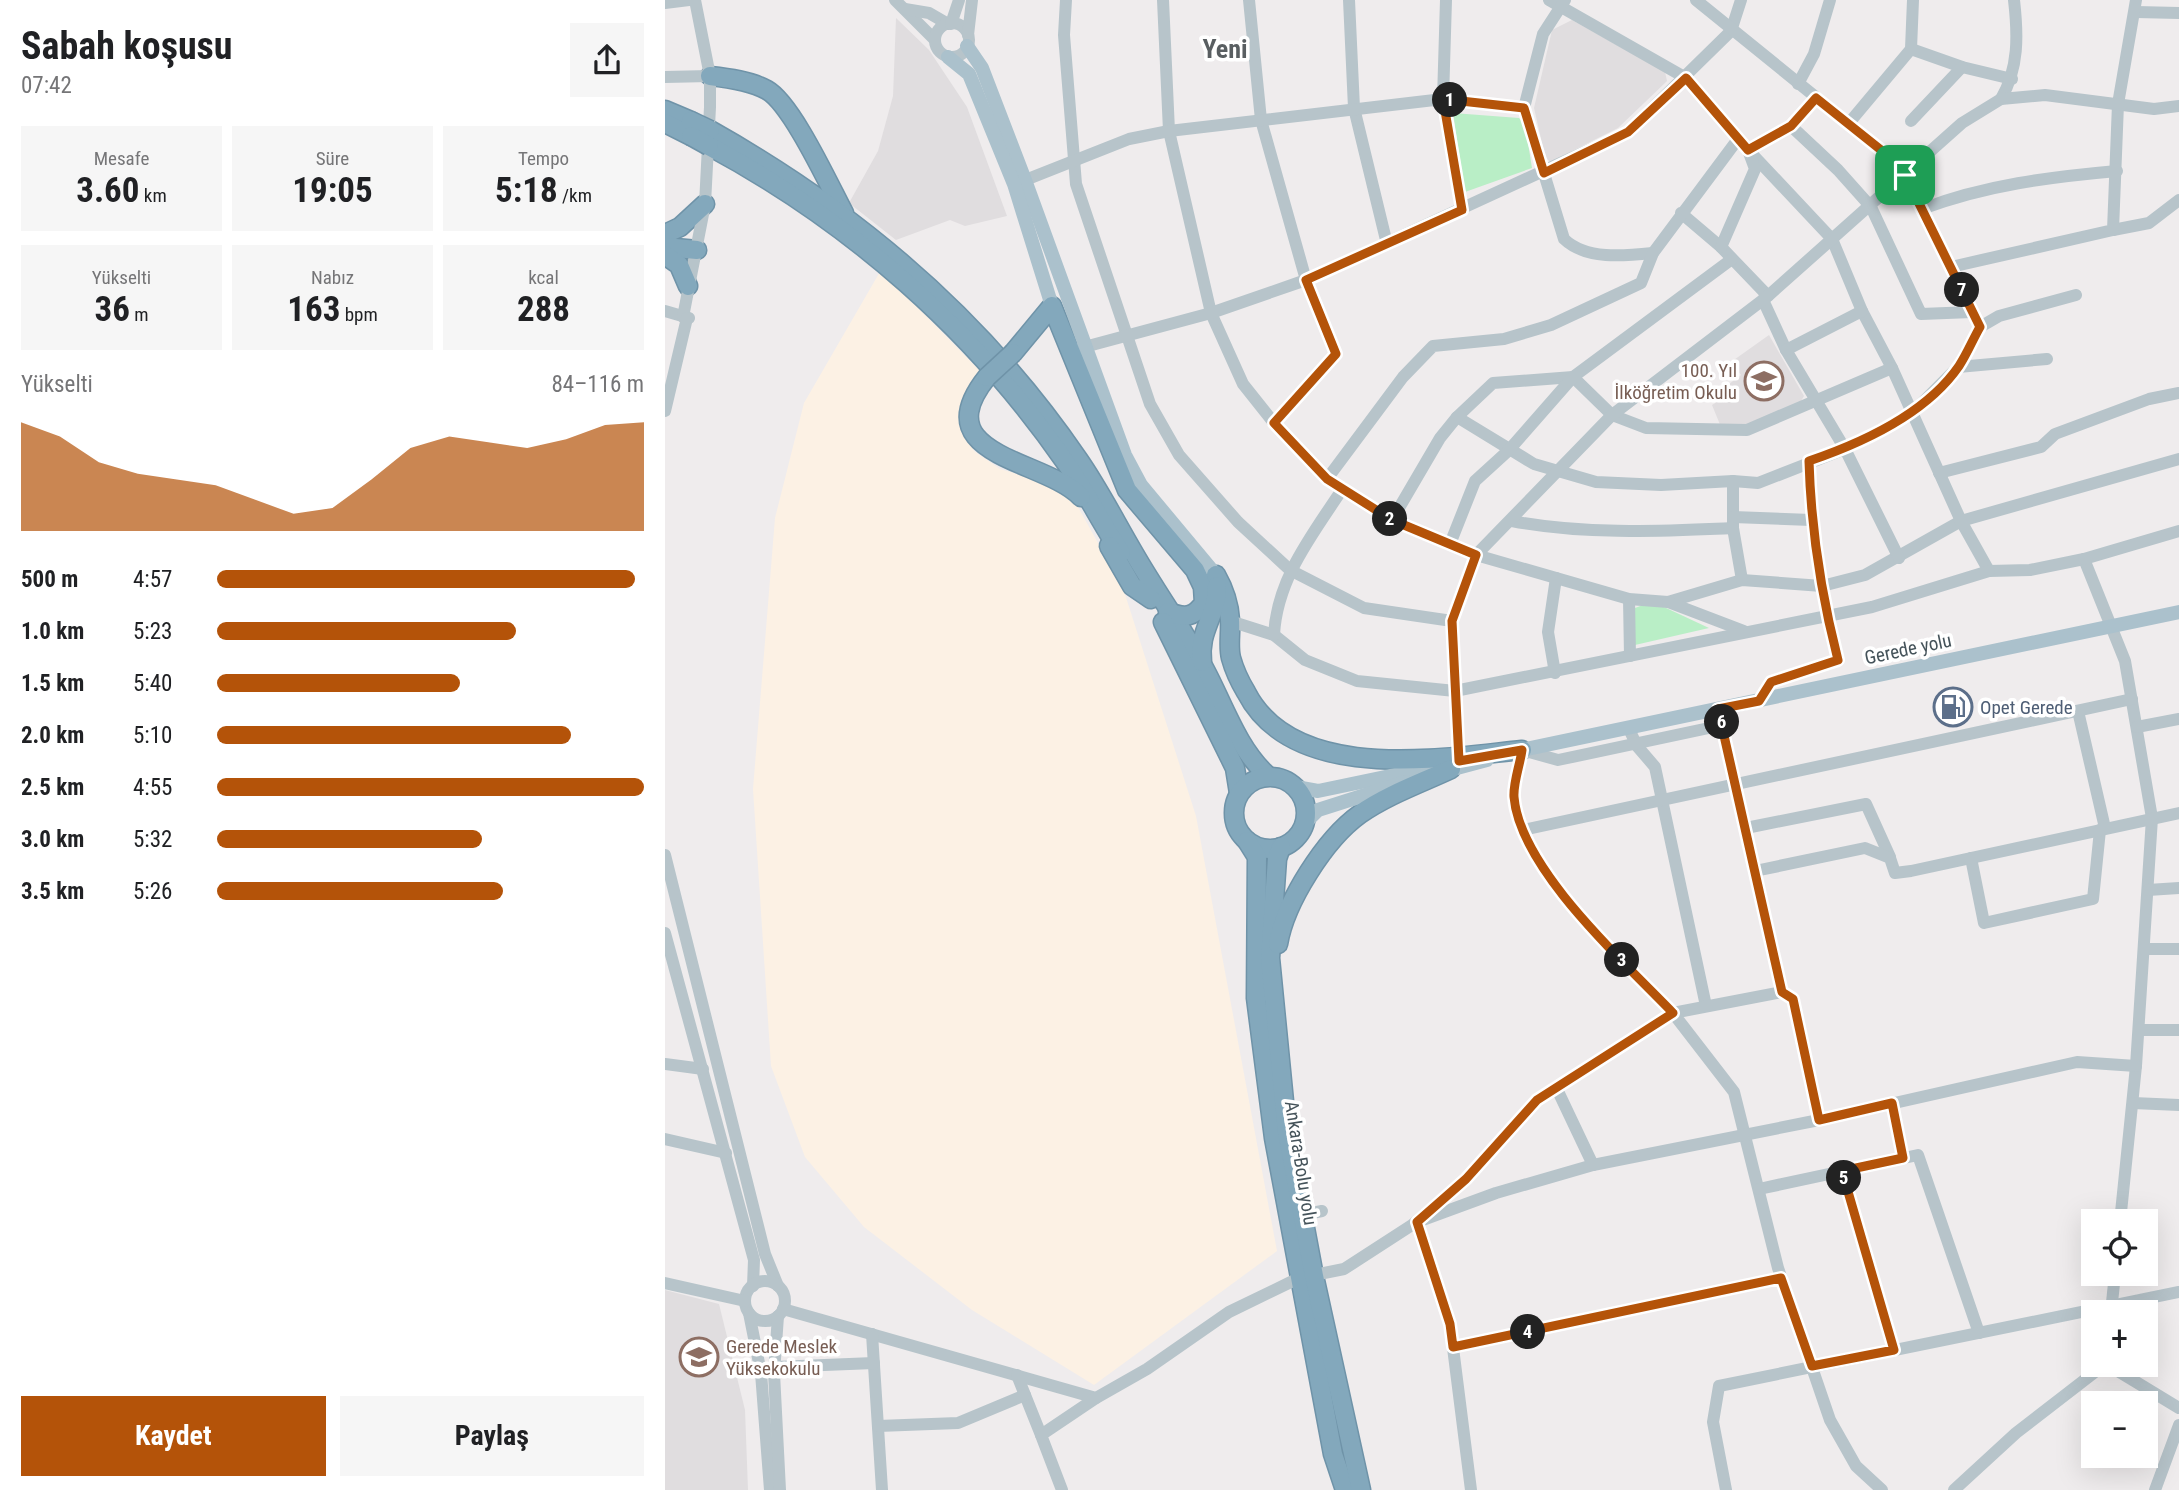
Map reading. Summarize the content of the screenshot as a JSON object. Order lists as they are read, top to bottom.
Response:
{
  "streets": {
    "highway": ["Ankara-Bolu yolu"],
    "main road": ["Gerede yolu"]
  },
  "districts": ["Yeni"],
  "places": {
    "school or university": ["100. Yıl İlköğretim Okulu", "Gerede Meslek Yüksekokulu"],
    "fuel station": ["Opet Gerede"]
  },
  "page": {
    "heading": ["Sabah koşusu", "07:42"],
    "pins": [
      "1",
      "7",
      "2",
      "6",
      "3",
      "5",
      "4"
    ],
    "stats": [
      ["Mesafe", "3.60 km"],
      ["Süre", "19:05"],
      ["Tempo", "5:18 /km"],
      ["Yükselti", "36 m"],
      ["Nabız", "163 bpm"],
      ["kcal", "288"]
    ],
    "chart": ["Yükselti", "84–116 m"],
    "list": [
      {
        "name": "500 m",
        "note": "4:57"
      },
      {
        "name": "1.0 km",
        "note": "5:23"
      },
      {
        "name": "1.5 km",
        "note": "5:40"
      },
      {
        "name": "2.0 km",
        "note": "5:10"
      },
      {
        "name": "2.5 km",
        "note": "4:55"
      },
      {
        "name": "3.0 km",
        "note": "5:32"
      },
      {
        "name": "3.5 km",
        "note": "5:26"
      }
    ],
    "map_buttons": ["+", "−"],
    "buttons": ["Kaydet", "Paylaş"]
  }
}
